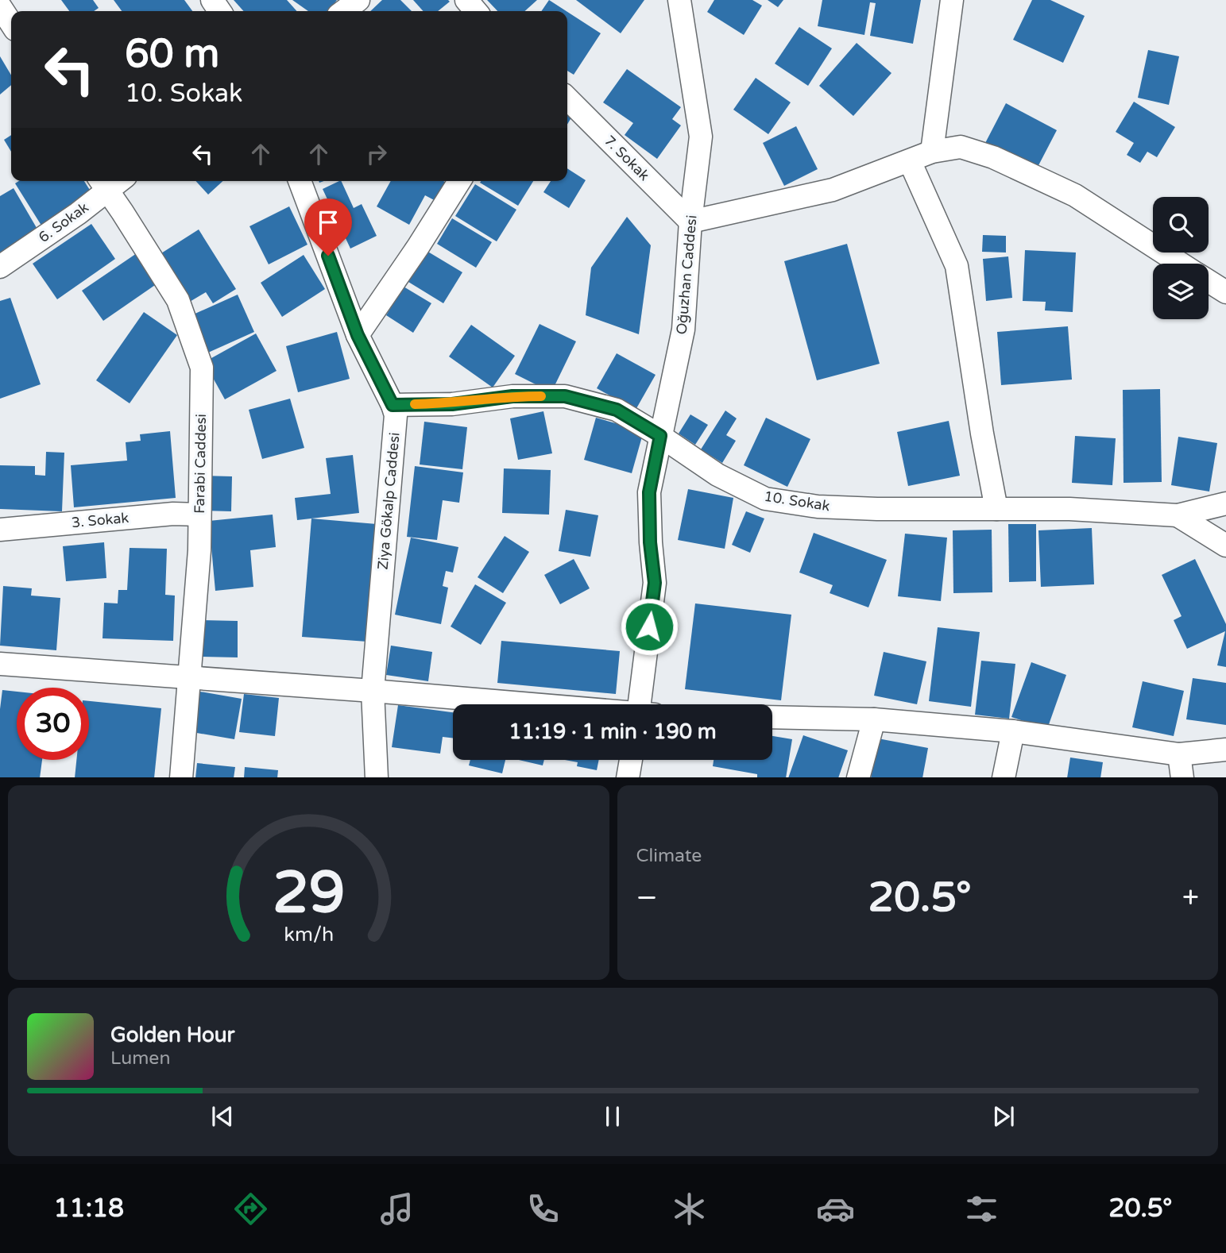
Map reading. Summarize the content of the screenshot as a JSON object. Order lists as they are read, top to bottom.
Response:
{
  "streets": {
    "street": [
      "7. Sokak",
      "6. Sokak",
      "Oğuzhan Caddesi",
      "Farabi Caddesi",
      "Ziya Gökalp Caddesi",
      "10. Sokak",
      "3. Sokak"
    ]
  },
  "crossings": [
    ["7. Sokak", "Oğuzhan Caddesi"],
    ["6. Sokak", "Farabi Caddesi"],
    ["Oğuzhan Caddesi", "10. Sokak"],
    ["Farabi Caddesi", "3. Sokak"],
    ["Ziya Gökalp Caddesi", "10. Sokak"]
  ],
  "page": {
    "turn": ["60 m", "10. Sokak"],
    "limit": "30",
    "trip": "11:19 · 1 min · 190 m",
    "tile": "Climate",
    "heat": ["−", "20.5°", "+"],
    "song": ["Golden Hour", "Lumen"],
    "tabs": ["11:18", "20.5°"],
    "gauge": ["29", "km/h"]
  }
}
